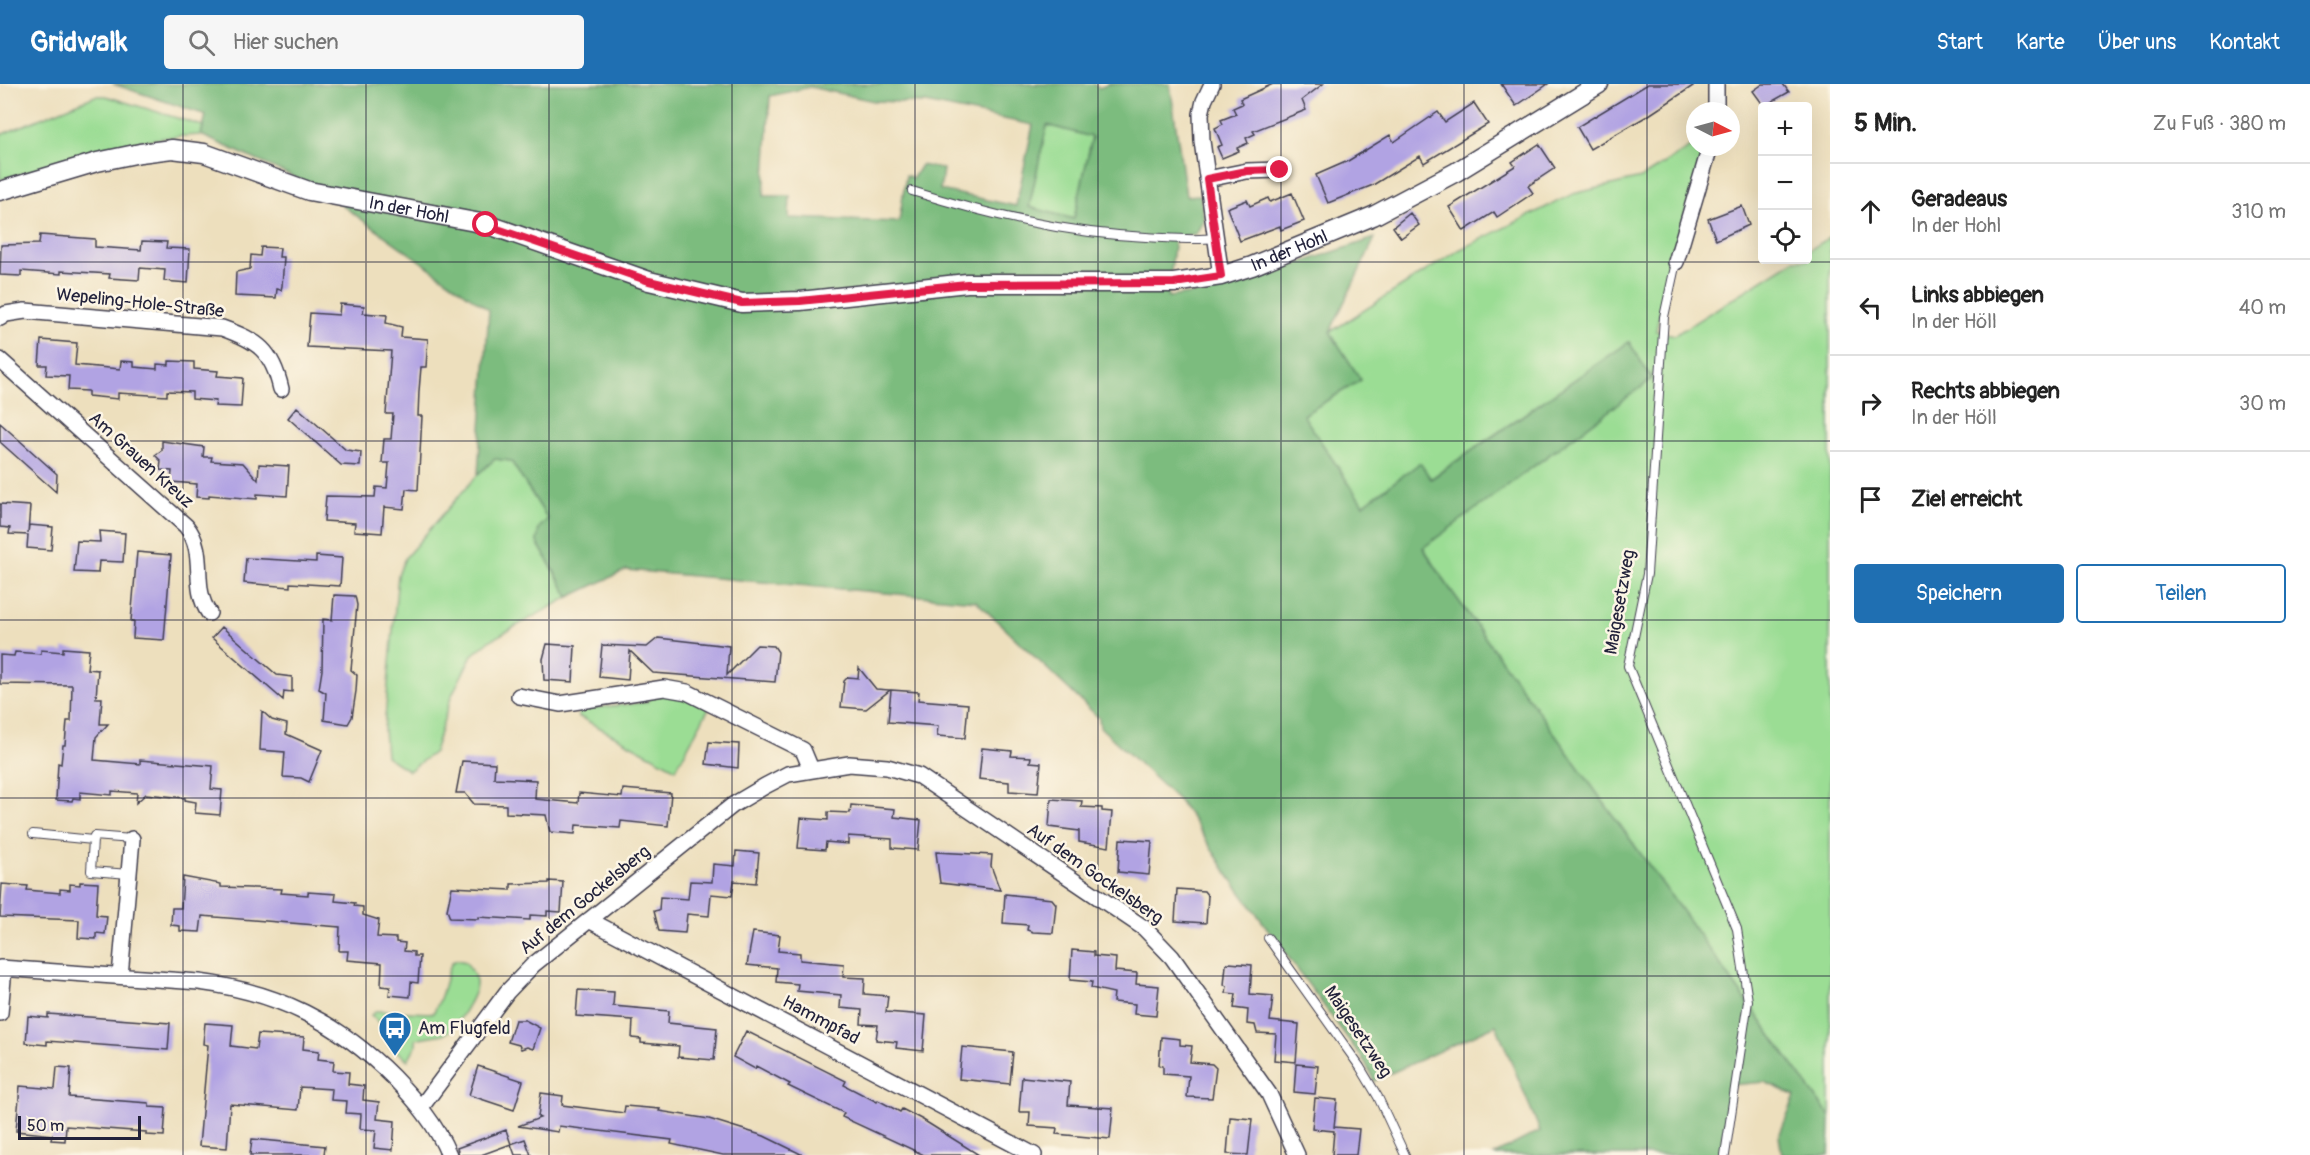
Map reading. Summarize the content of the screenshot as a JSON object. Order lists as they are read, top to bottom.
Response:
{
  "streets": {
    "street": [
      "In der Hohl",
      "Wepeling-Hole-Straße",
      "Am Grauen Kreuz",
      "Maigesetzweg",
      "Auf dem Gockelsberg",
      "Hammpfad"
    ]
  },
  "crossings": [
    ["Auf dem Gockelsberg", "Hammpfad"]
  ],
  "places": {
    "bus stop": ["Am Flugfeld"]
  },
  "scale_bar": "50 m",
  "north": "right",
  "page": {
    "header": "Gridwalk",
    "search": "Hier suchen",
    "nav": [
      "Start",
      "Karte",
      "Über uns",
      "Kontakt"
    ],
    "heading": ["5 Min.", "Zu Fuß · 380 m"],
    "map_buttons": ["+", "−"],
    "list": [
      ["Geradeaus", "In der Hohl", "310 m"],
      ["Links abbiegen", "In der Höll", "40 m"],
      ["Rechts abbiegen", "In der Höll", "30 m"],
      "Ziel erreicht"
    ],
    "buttons": ["Speichern", "Teilen"],
    "scale": "50 m"
  }
}
